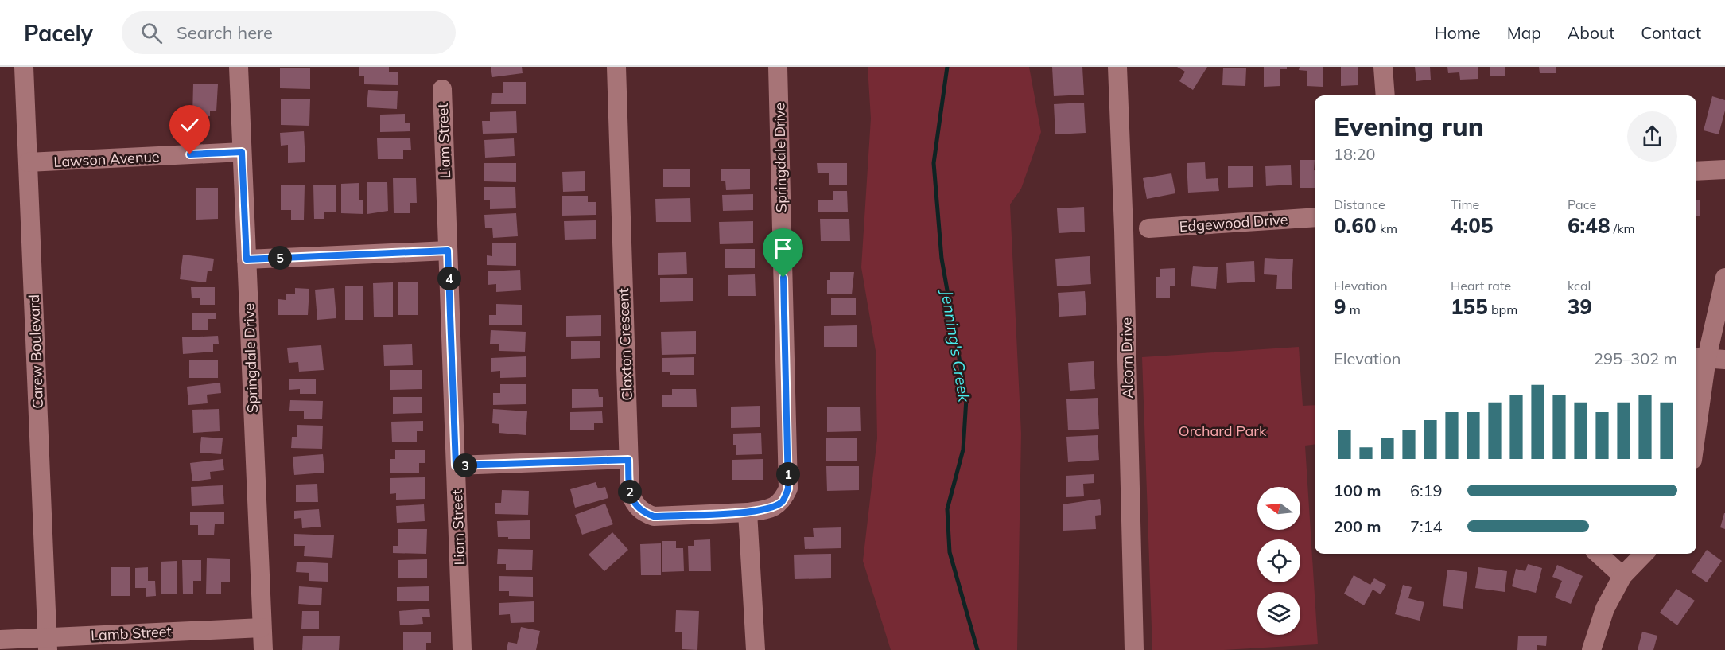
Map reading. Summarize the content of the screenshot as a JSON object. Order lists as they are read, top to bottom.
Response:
{
  "streets": {
    "street": [
      "Liam Street",
      "Springdale Drive",
      "Lawson Avenue",
      "Edgewood Drive",
      "Claxton Crescent",
      "Carew Boulevard",
      "Alcorn Drive",
      "Lamb Street"
    ]
  },
  "crossings": [
    ["Springdale Drive", "Lawson Avenue"],
    ["Springdale Drive", "Claxton Crescent"],
    ["Springdale Drive", "Lamb Street"],
    ["Lawson Avenue", "Carew Boulevard"],
    ["Carew Boulevard", "Lamb Street"]
  ],
  "water": ["Jenning's Creek"],
  "parks": ["Orchard Park"],
  "north": "left",
  "page": {
    "header": "Pacely",
    "search": "Search here",
    "nav": [
      "Home",
      "Map",
      "About",
      "Contact"
    ],
    "heading": ["Evening run", "18:20"],
    "stats": [
      ["Distance", "0.60 km"],
      ["Time", "4:05"],
      ["Pace", "6:48 /km"],
      ["Elevation", "9 m"],
      ["Heart rate", "155 bpm"],
      ["kcal", "39"]
    ],
    "pins": [
      "5",
      "4",
      "3",
      "1",
      "2"
    ],
    "chart": ["Elevation", "295–302 m"],
    "list": [
      {
        "name": "100 m",
        "note": "6:19"
      },
      {
        "name": "200 m",
        "note": "7:14"
      }
    ]
  }
}
